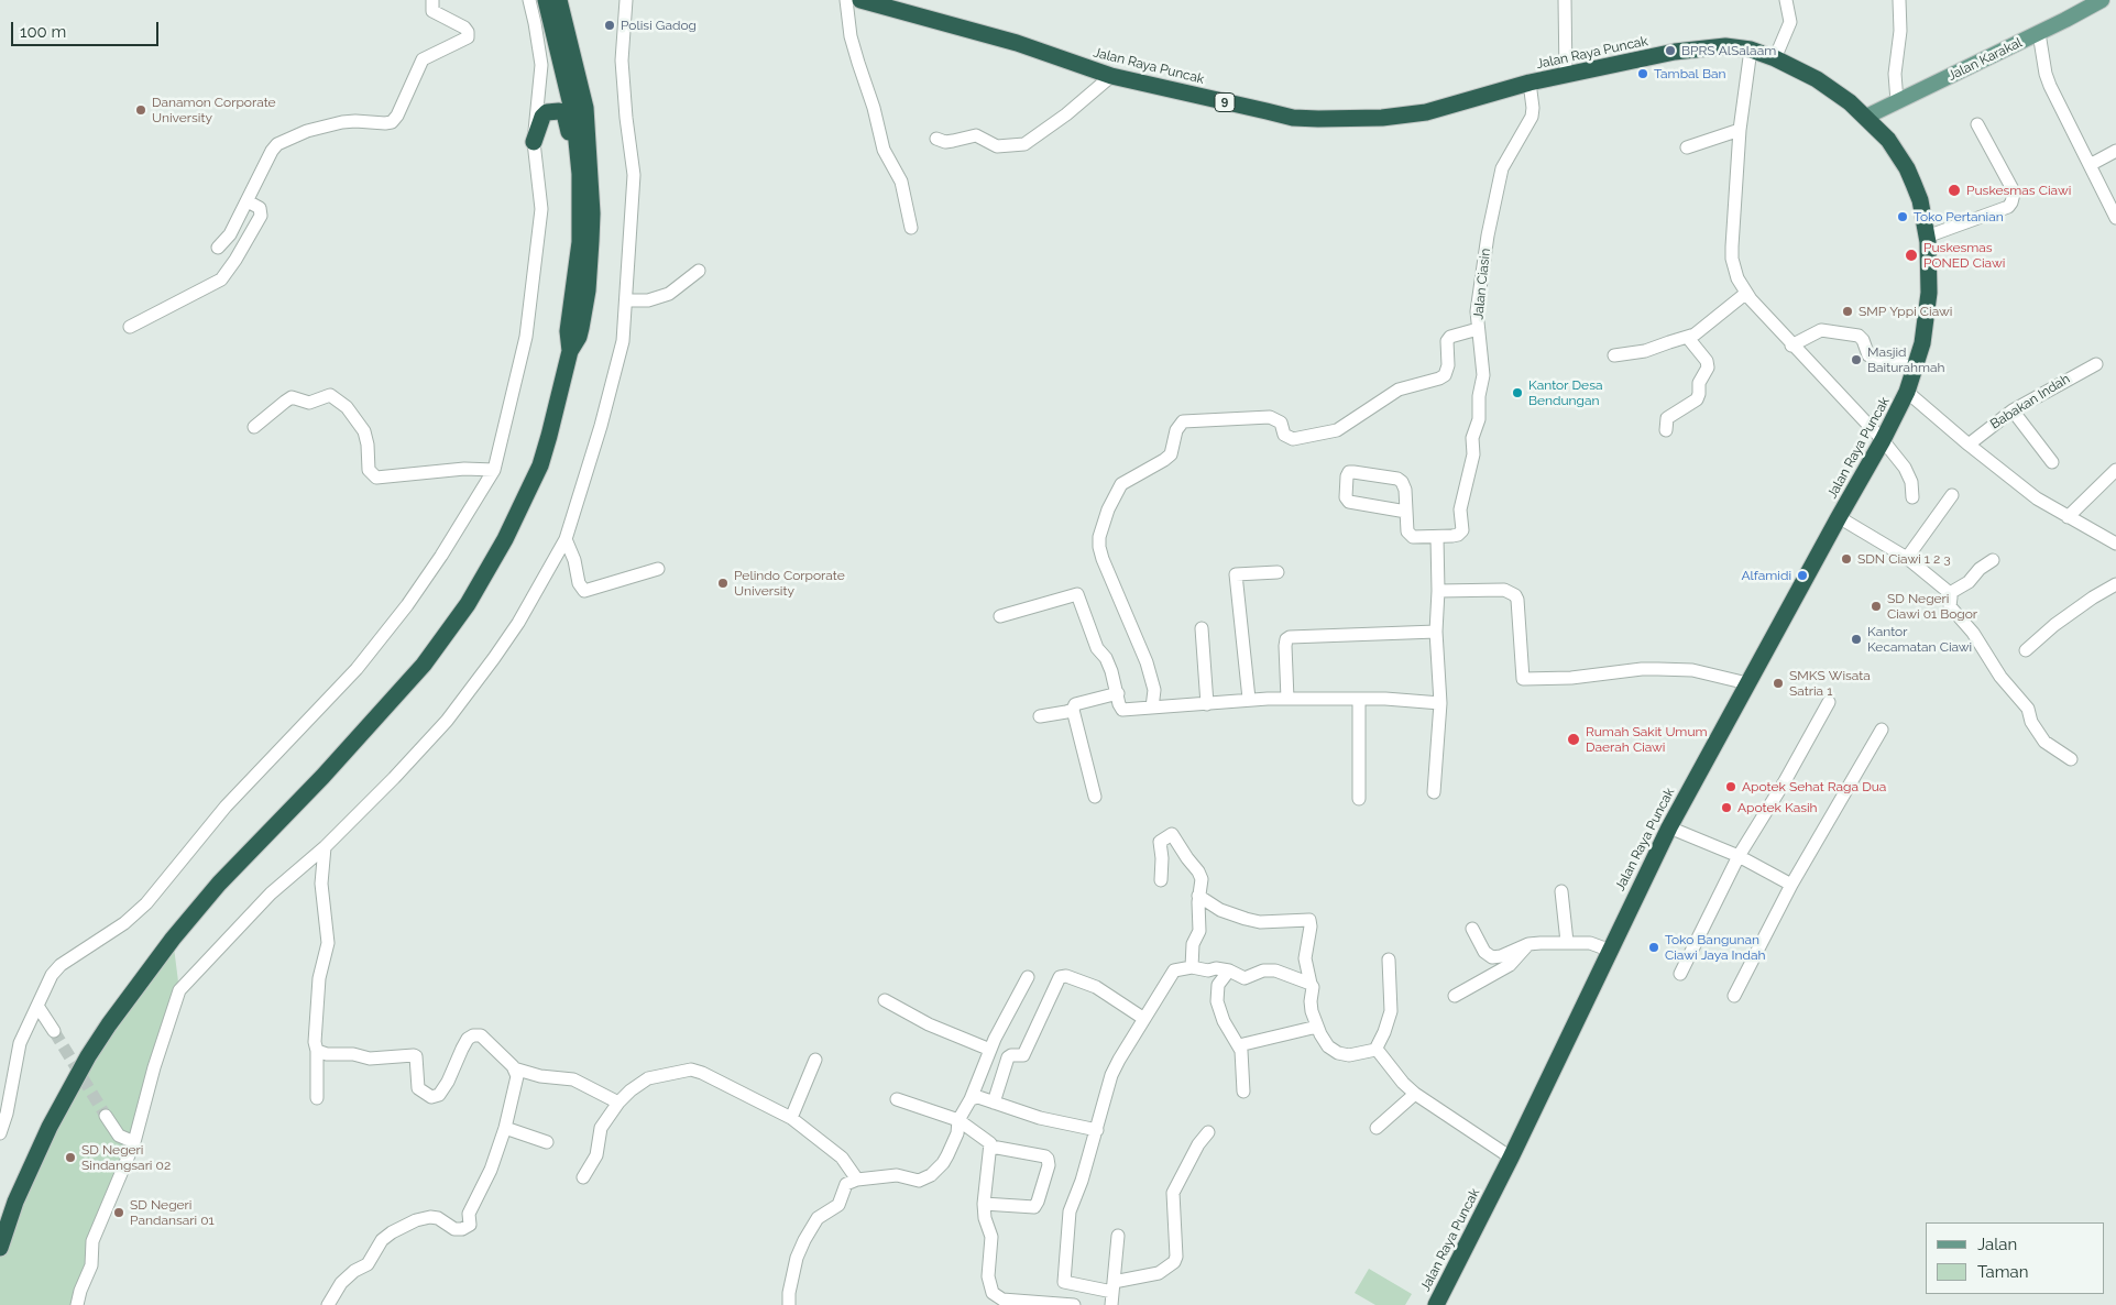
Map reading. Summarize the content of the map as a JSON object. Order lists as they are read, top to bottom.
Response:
{
  "streets": {
    "highway": ["Jalan Raya Puncak", "9"],
    "main road": ["Jalan Karakal"],
    "street": ["Jalan Ciasin", "Babakan Indah"]
  },
  "crossings": [
    ["Jalan Raya Puncak", "Jalan Karakal"],
    ["Jalan Raya Puncak", "Jalan Ciasin"]
  ],
  "places": [
    "Polisi Gadog",
    "BPRS AlSalaam",
    "Tambal Ban",
    "Danamon Corporate University",
    "Puskesmas Ciawi",
    "Toko Pertanian",
    "Puskesmas PONED Ciawi",
    "SMP Yppi Ciawi",
    "Masjid Baiturahmah",
    "Kantor Desa Bendungan",
    "SDN Ciawi 1 2 3",
    "Alfamidi",
    "Pelindo Corporate University",
    "SD Negeri Ciawi 01 Bogor",
    "Kantor Kecamatan Ciawi",
    "SMKS Wisata Satria 1",
    "Rumah Sakit Umum Daerah Ciawi",
    "Apotek Sehat Raga Dua",
    "Apotek Kasih",
    "Toko Bangunan Ciawi Jaya Indah",
    "SD Negeri Sindangsari 02",
    "SD Negeri Pandansari 01"
  ],
  "legend": ["Jalan", "Taman"],
  "scale_bar": "100 m"
}
